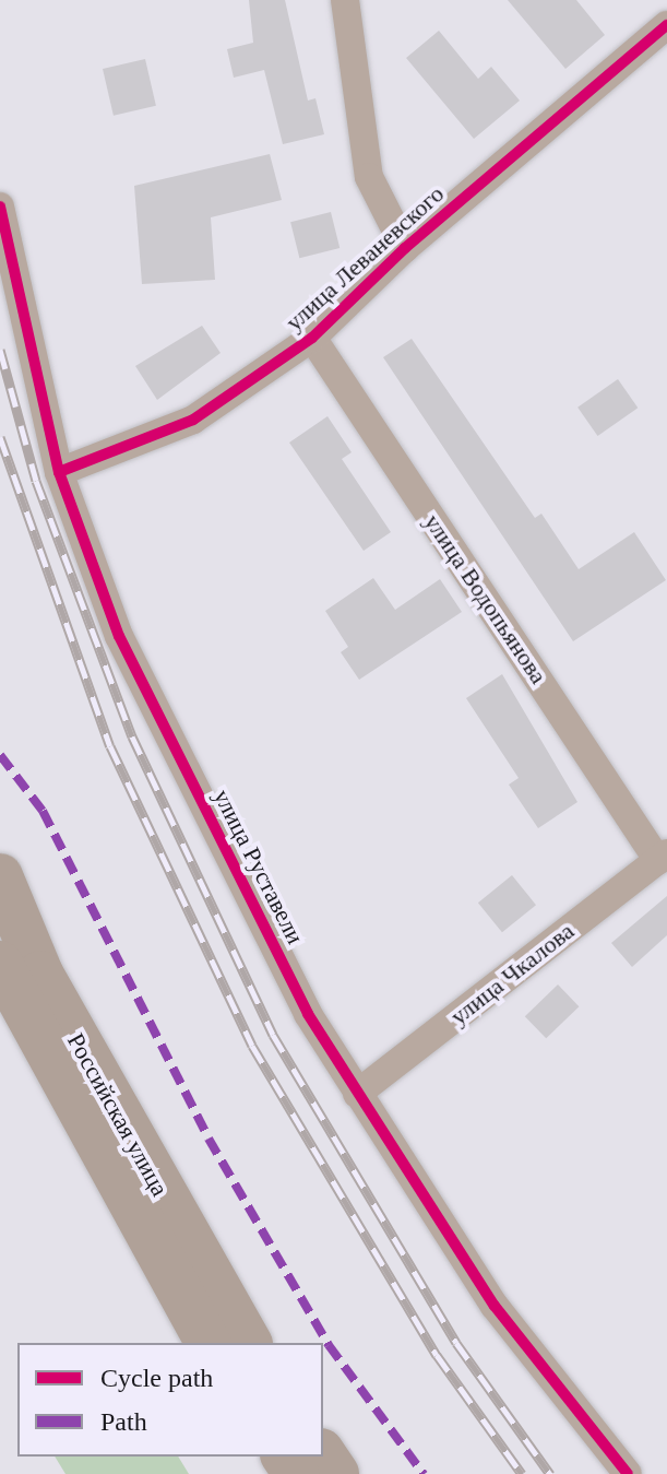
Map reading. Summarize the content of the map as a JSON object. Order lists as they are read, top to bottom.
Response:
{
  "streets": {
    "main road": ["Российская улица"],
    "street": [
      "улица Леваневского",
      "улица Водопьянова",
      "улица Руставели",
      "улица Чкалова"
    ]
  },
  "crossings": [
    ["улица Леваневского", "улица Водопьянова"],
    ["улица Леваневского", "улица Руставели"],
    ["улица Водопьянова", "улица Чкалова"],
    ["улица Руставели", "улица Чкалова"]
  ],
  "legend": ["Cycle path", "Path"]
}
